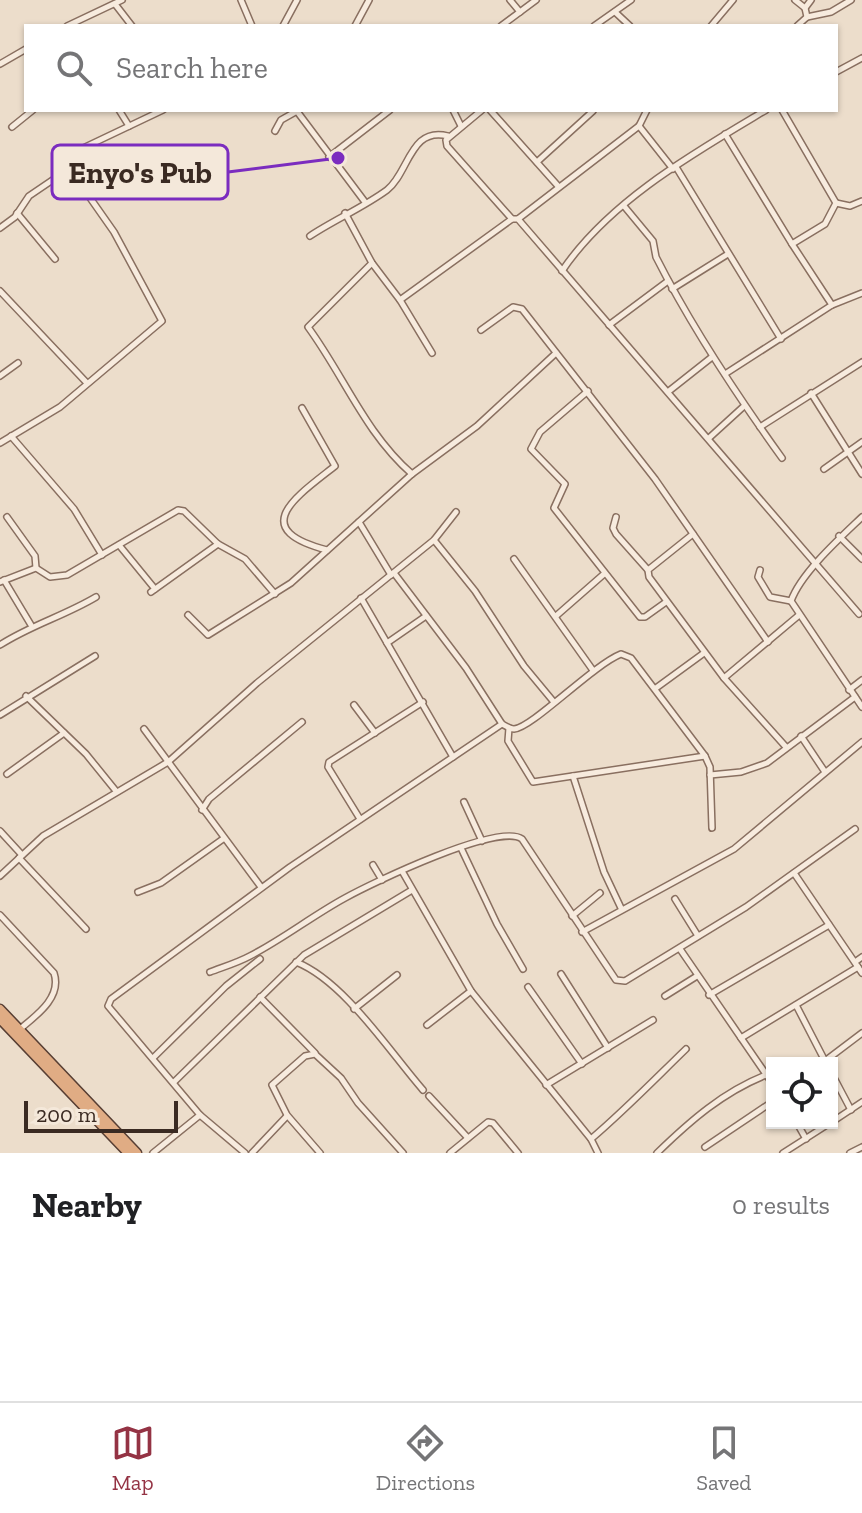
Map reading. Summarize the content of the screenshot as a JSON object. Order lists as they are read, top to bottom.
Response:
{
  "places": ["Enyo's Pub"],
  "scale_bar": "200 m",
  "page": {
    "search": "Search here",
    "scale": "200 m",
    "heading": ["Nearby", "0 results"],
    "nav": ["Map", "Directions", "Saved"]
  }
}
